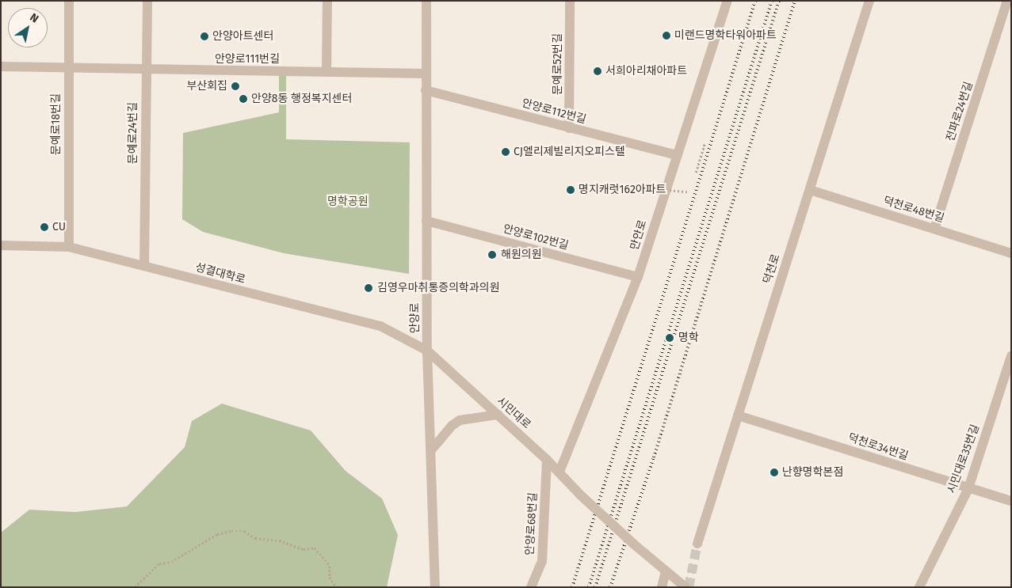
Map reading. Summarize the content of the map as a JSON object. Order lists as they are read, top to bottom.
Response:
{
  "streets": {
    "street": [
      "안양로111번길",
      "문예로52번길",
      "안양로112번길",
      "전파로24번길",
      "문예로18번길",
      "문예로24번길",
      "덕천로48번길",
      "만안로",
      "안양로102번길",
      "덕천로",
      "성결대학로",
      "안양로",
      "시민대로",
      "덕천로34번길",
      "시민대로35번길",
      "안양로68번길"
    ]
  },
  "crossings": [
    ["안양로111번길", "문예로18번길"],
    ["안양로111번길", "문예로24번길"],
    ["안양로111번길", "안양로"],
    ["문예로52번길", "안양로112번길"],
    ["안양로112번길", "만안로"],
    ["안양로112번길", "안양로"],
    ["전파로24번길", "덕천로48번길"],
    ["문예로18번길", "성결대학로"],
    ["문예로24번길", "성결대학로"],
    ["덕천로48번길", "덕천로"],
    ["만안로", "안양로102번길"],
    ["만안로", "시민대로"],
    ["안양로102번길", "안양로"],
    ["덕천로", "덕천로34번길"],
    ["성결대학로", "안양로"],
    ["성결대학로", "시민대로"],
    ["안양로", "시민대로"],
    ["시민대로", "안양로68번길"],
    ["덕천로34번길", "시민대로35번길"]
  ],
  "parks": ["명학공원"],
  "places": [
    "미랜드명학타워아파트",
    "안양아트센터",
    "서희아리채아파트",
    "부산회집",
    "안양8동 행정복지센터",
    "CJ엘리제빌리지오피스텔",
    "명지캐럿162아파트",
    "CU",
    "해원의원",
    "김영우마취통증의학과의원",
    "명학",
    "난향명학본점"
  ],
  "north": "top right"
}
